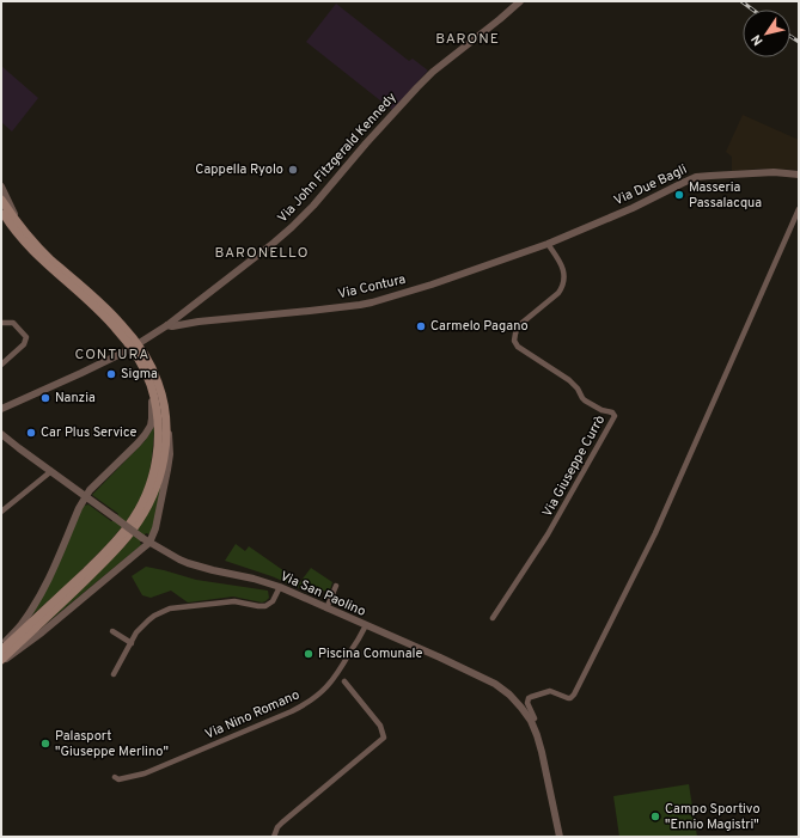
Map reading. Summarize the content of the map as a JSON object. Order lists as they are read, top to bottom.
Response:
{
  "streets": {
    "street": [
      "Via John Fitzgerald Kennedy",
      "Via Due Bagli",
      "Via Contura",
      "Via Giuseppe Currò",
      "Via San Paolino",
      "Via Nino Romano"
    ]
  },
  "crossings": [
    ["Via John Fitzgerald Kennedy", "Via Contura"],
    ["Via Due Bagli", "Via Contura"],
    ["Via Due Bagli", "Via Giuseppe Currò"],
    ["Via Contura", "Via Giuseppe Currò"],
    ["Via San Paolino", "Via Nino Romano"]
  ],
  "districts": ["BARONE", "BARONELLO", "CONTURA"],
  "places": [
    "Cappella Ryolo",
    "Masseria Passalacqua",
    "Carmelo Pagano",
    "Sigma",
    "Nanzia",
    "Car Plus Service",
    "Piscina Comunale",
    "Palasport \"Giuseppe Merlino\"",
    "Campo Sportivo \"Ennio Magistri\""
  ],
  "north": "bottom left"
}
